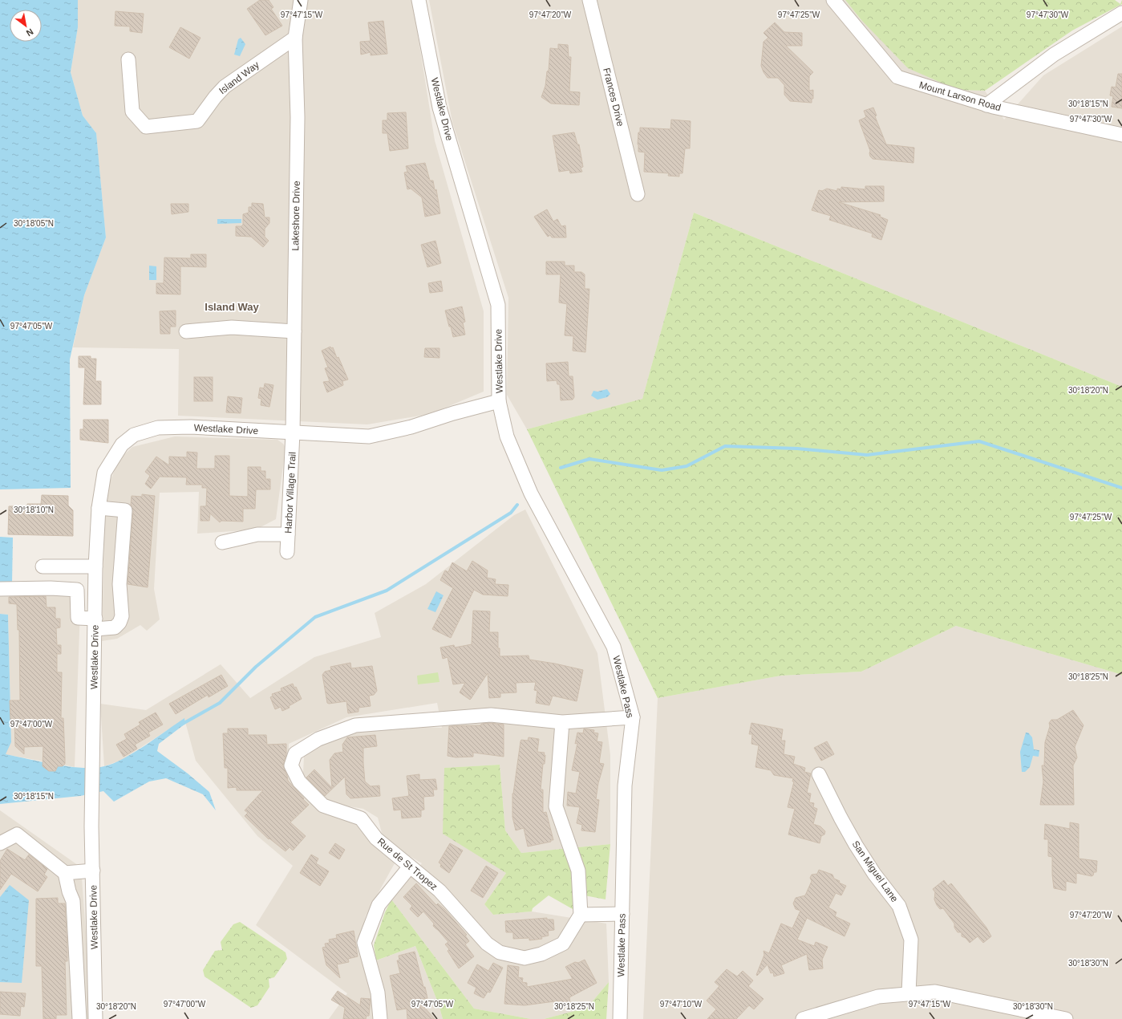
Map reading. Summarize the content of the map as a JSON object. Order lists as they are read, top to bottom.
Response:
{
  "streets": {
    "street": [
      "Island Way",
      "Mount Larson Road",
      "Frances Drive",
      "Westlake Drive",
      "Lakeshore Drive",
      "Harbor Village Trail",
      "Westlake Pass",
      "Rue de St Tropez",
      "San Miguel Lane"
    ]
  },
  "crossings": [
    ["Island Way", "Lakeshore Drive"],
    ["Westlake Drive", "Lakeshore Drive"],
    ["Westlake Drive", "Harbor Village Trail"],
    ["Westlake Drive", "Westlake Pass"],
    ["Lakeshore Drive", "Harbor Village Trail"],
    ["Westlake Pass", "Rue de St Tropez"]
  ],
  "districts": ["Island Way"],
  "north": "bottom right",
  "coordinates": [
    "97°47'30\"W",
    "97°47'15\"W",
    "97°47'20\"W",
    "97°47'25\"W",
    "30°18'15\"N",
    "30°18'05\"N",
    "97°47'05\"W",
    "30°18'20\"N",
    "30°18'10\"N",
    "30°18'25\"N",
    "97°47'00\"W",
    "30°18'30\"N",
    "97°47'10\"W"
  ]
}
